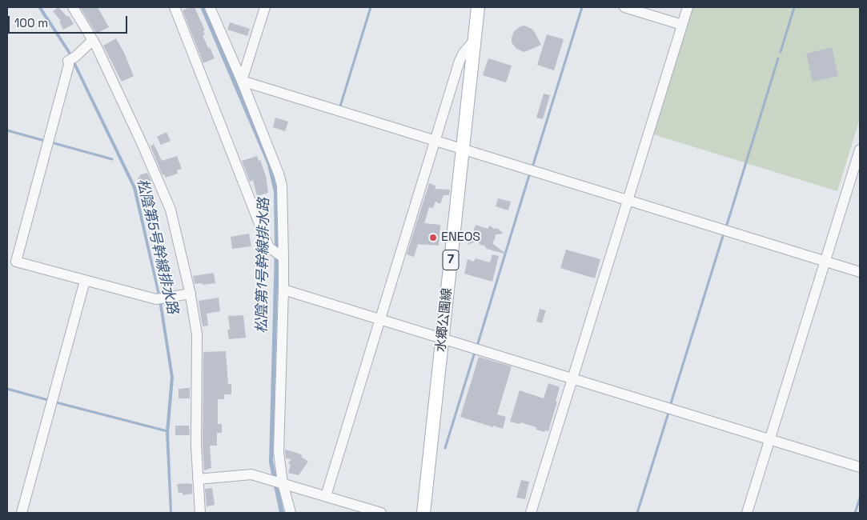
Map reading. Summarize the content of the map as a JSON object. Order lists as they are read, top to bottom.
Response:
{
  "streets": {
    "main road": ["7", "水郷公園線"]
  },
  "water": ["松陰第5号幹線排水路", "松陰第1号幹線排水路"],
  "places": ["ENEOS"],
  "scale_bar": "100 m"
}
